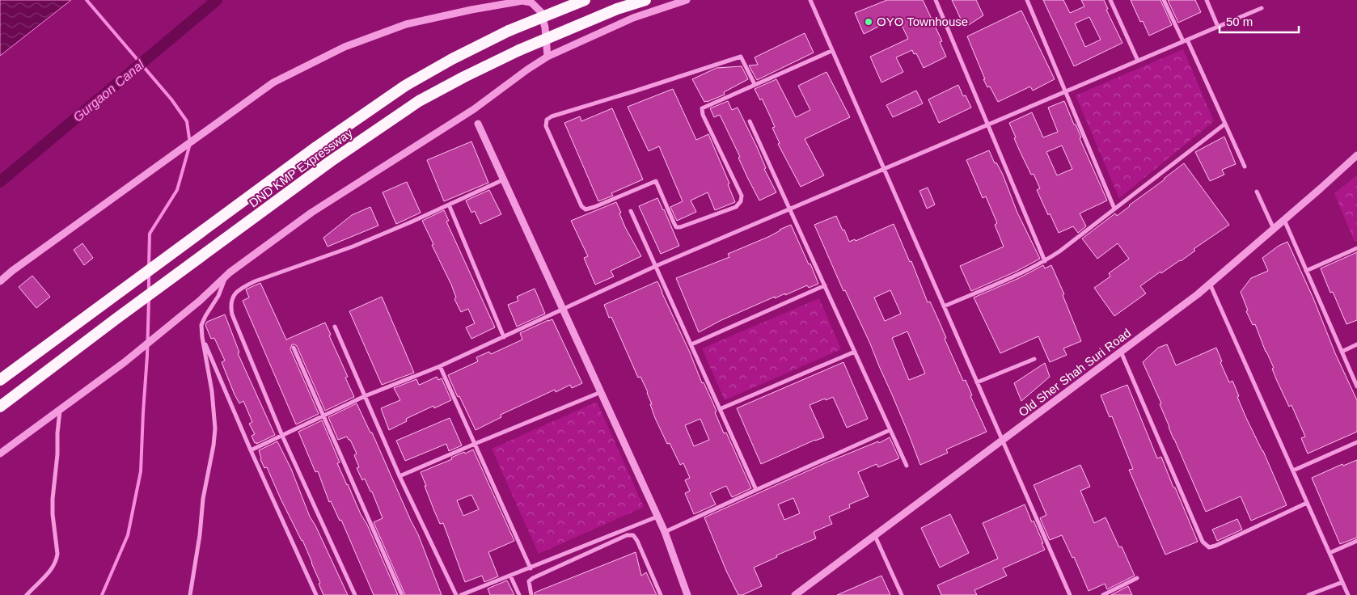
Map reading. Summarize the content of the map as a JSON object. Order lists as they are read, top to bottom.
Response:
{
  "streets": {
    "highway": ["DND KMP Expressway"],
    "street": ["Old Sher Shah Suri Road"]
  },
  "water": ["Gurgaon Canal"],
  "places": ["OYO Townhouse"],
  "scale_bar": "50 m"
}
